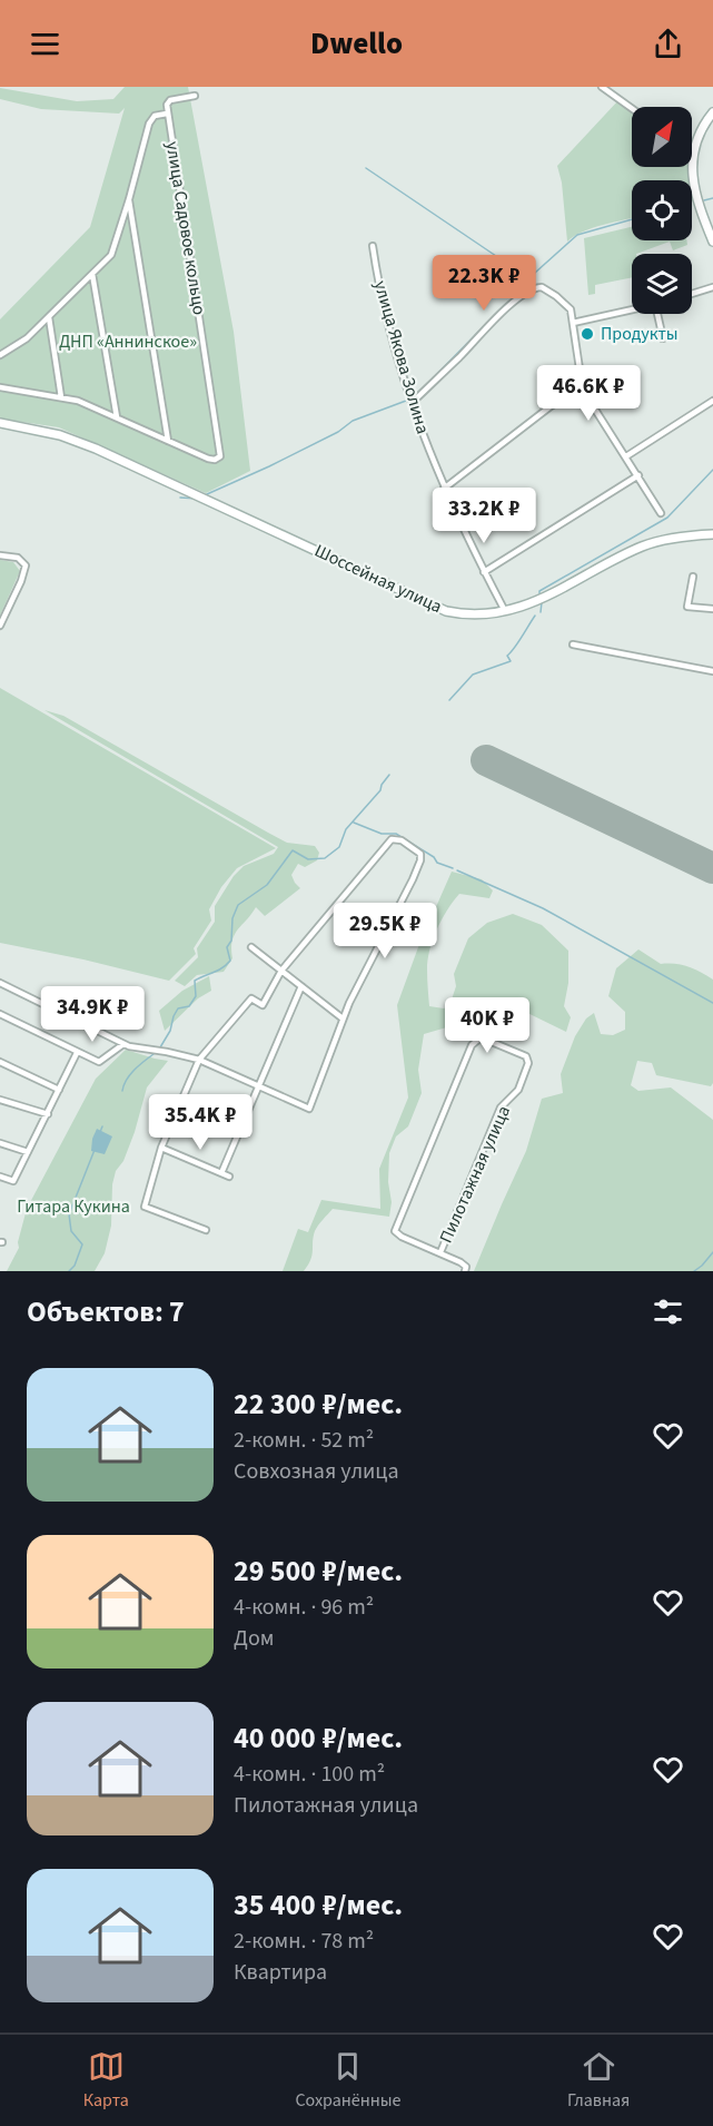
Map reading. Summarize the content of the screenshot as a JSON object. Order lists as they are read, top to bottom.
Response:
{
  "streets": {
    "main road": ["Шоссейная улица"],
    "street": ["улица Садовое кольцо", "улица Якова Золина", "Пилотажная улица"]
  },
  "crossings": [
    ["улица Якова Золина", "Шоссейная улица"]
  ],
  "parks": ["ДНП «Аннинское»", "Гитара Кукина"],
  "places": ["Продукты"],
  "north": "top right",
  "page": {
    "header": "Dwello",
    "price": [
      "22.3K ₽",
      "46.6K ₽",
      "33.2K ₽",
      "29.5K ₽",
      "34.9K ₽",
      "40K ₽",
      "35.4K ₽"
    ],
    "heading": "Объектов: 7",
    "list": [
      {
        "name": "22 300 ₽/мес.",
        "note": "2-комн. · 52 m² · Совхозная улица"
      },
      {
        "name": "29 500 ₽/мес.",
        "note": "4-комн. · 96 m² · Дом"
      },
      {
        "name": "40 000 ₽/мес.",
        "note": "4-комн. · 100 m² · Пилотажная улица"
      },
      {
        "name": "35 400 ₽/мес.",
        "note": "2-комн. · 78 m² · Квартира"
      }
    ],
    "tabs": ["Карта", "Сохранённые", "Главная"]
  }
}
